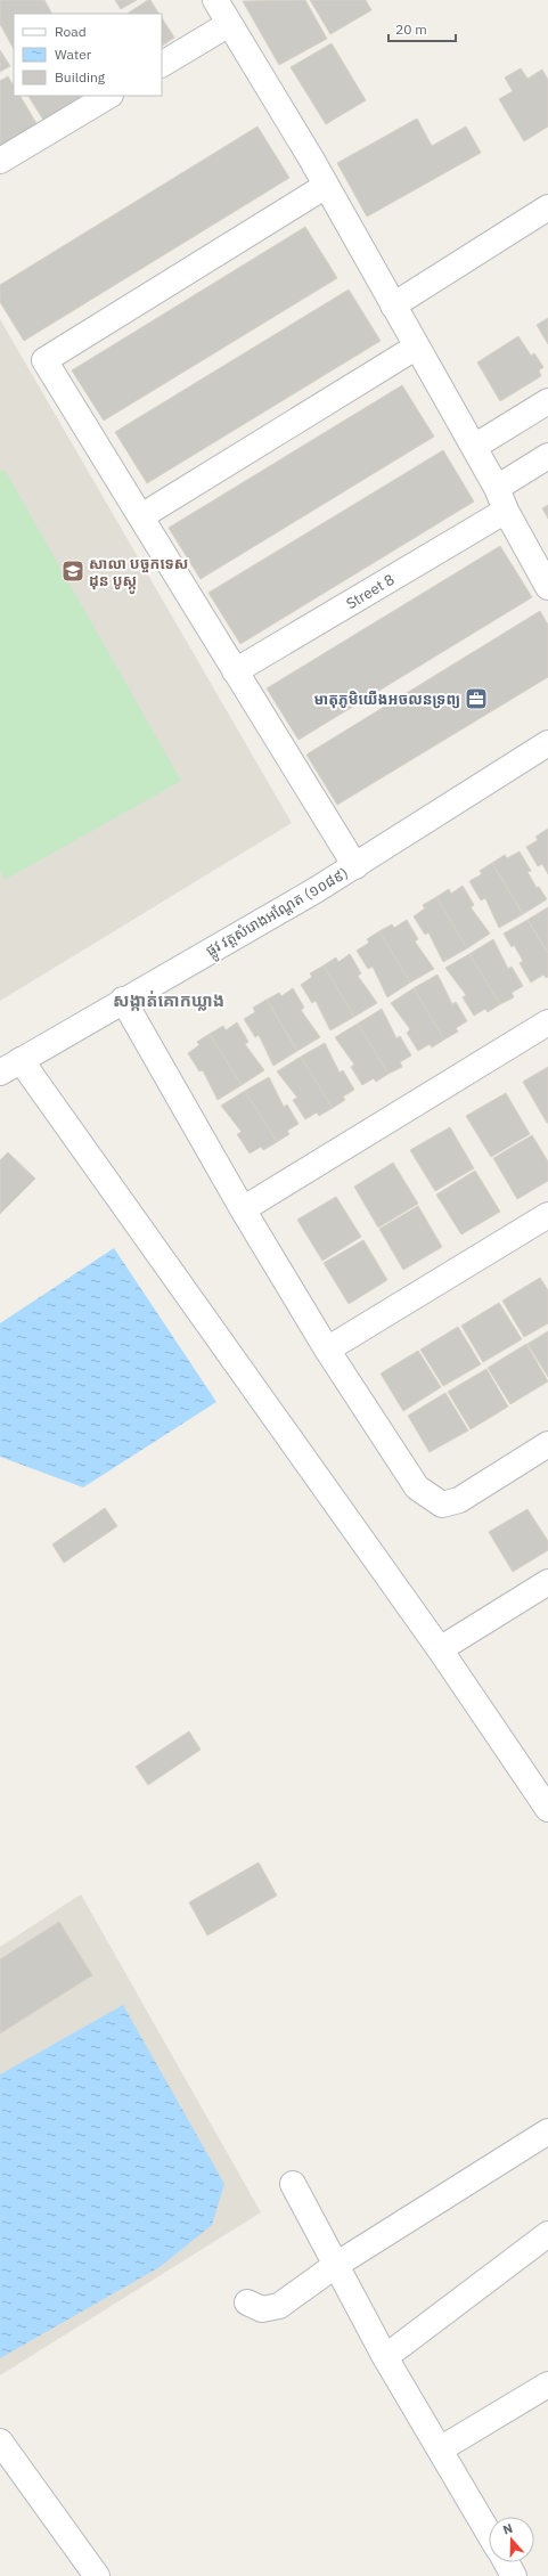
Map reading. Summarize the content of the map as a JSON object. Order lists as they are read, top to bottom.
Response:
{
  "streets": {
    "street": ["Street 8", "ផ្លូវ វត្តសំរោងអណ្ដែត (១០៨៩)"]
  },
  "districts": ["សង្កាត់គោកឃ្លាង"],
  "places": {
    "school or university": ["សាលា បច្ចកទេស ដុន បូស្កូ"],
    "office": ["មាតុភូមិយើងអចលនទ្រព្យ"]
  },
  "legend": ["Road", "Water", "Building"],
  "scale_bar": "20 m",
  "north": "top"
}
